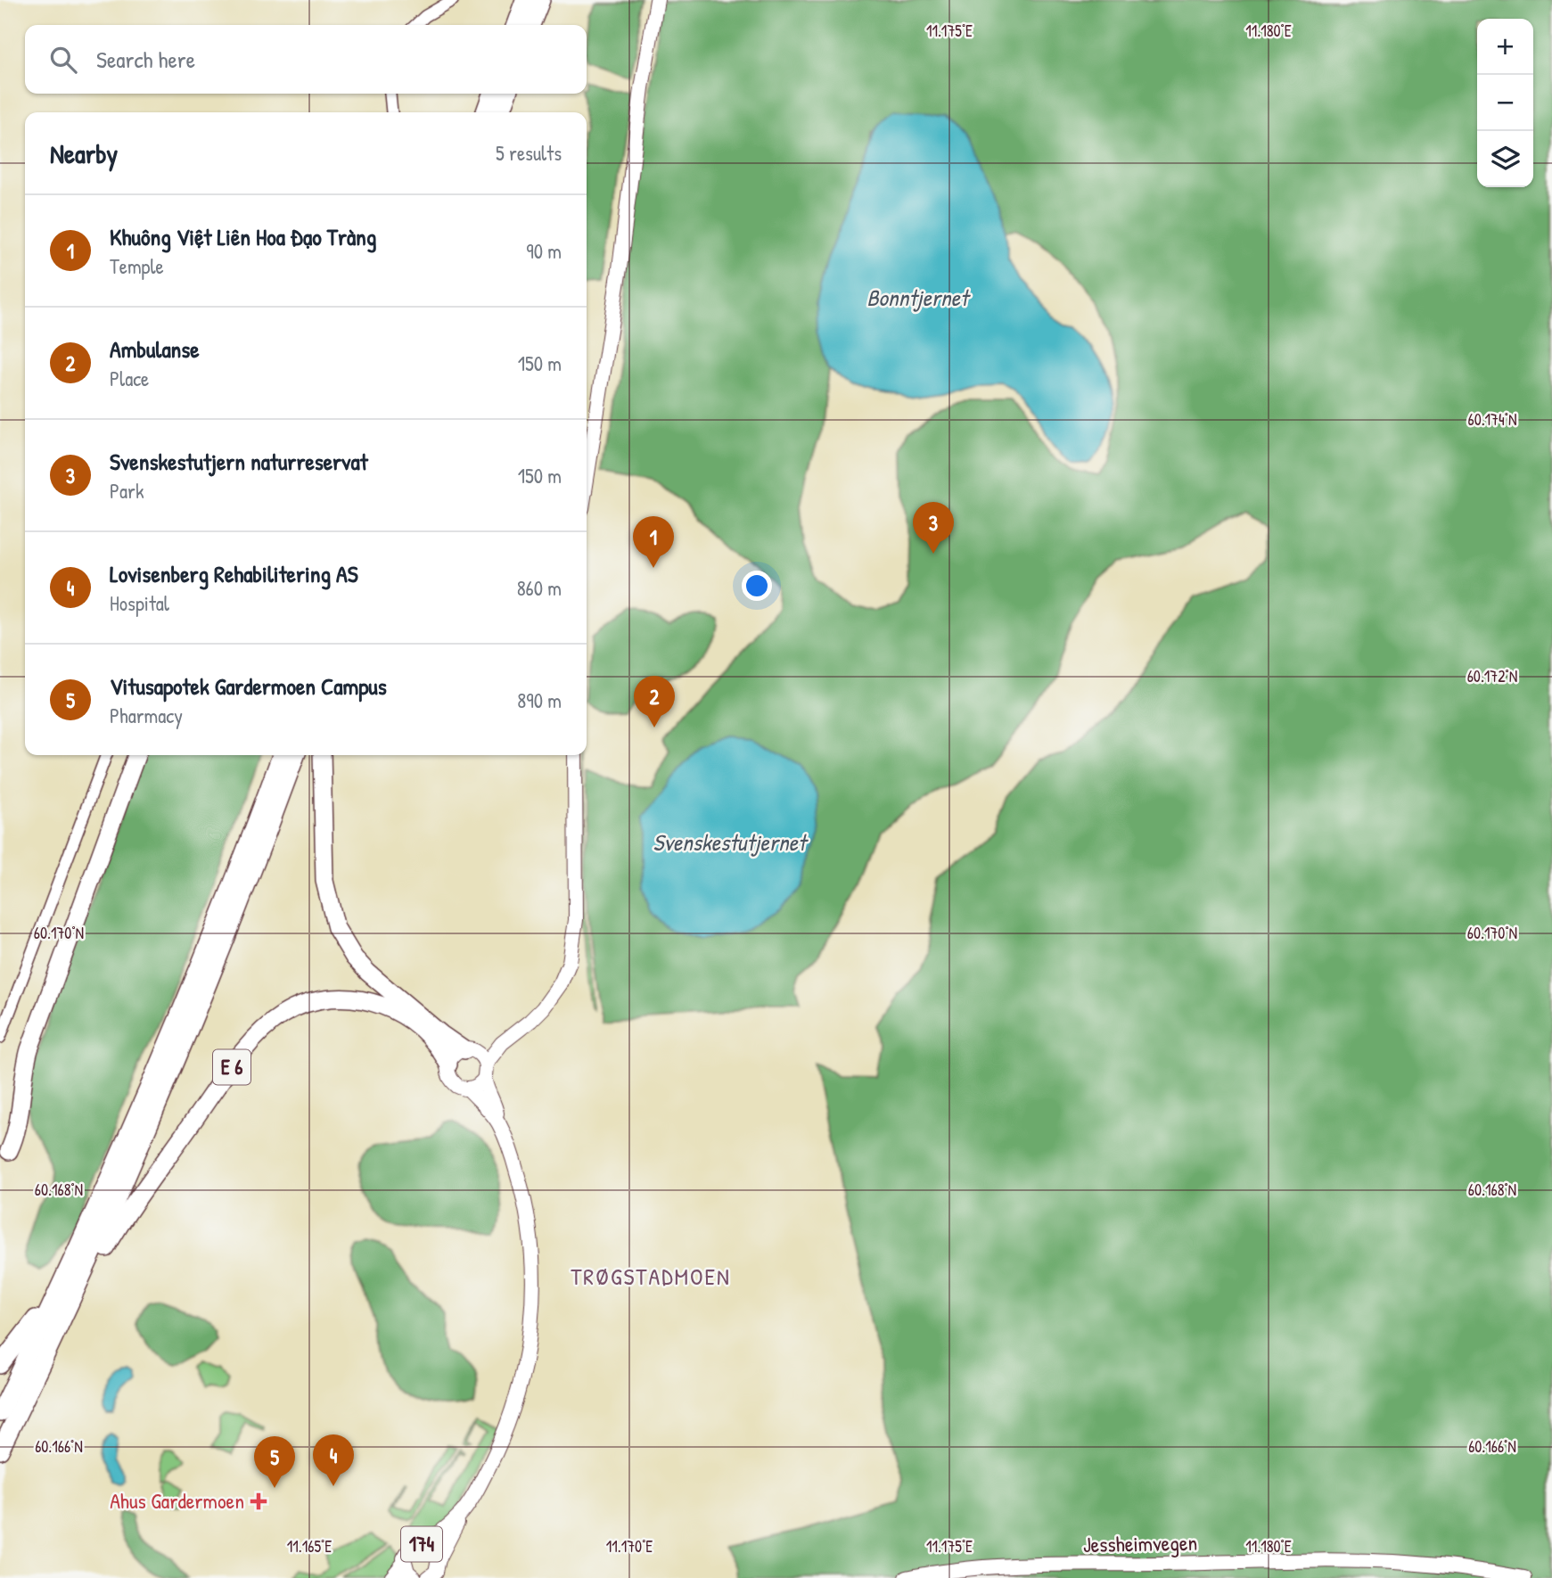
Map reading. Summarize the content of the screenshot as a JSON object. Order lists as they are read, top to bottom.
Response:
{
  "streets": {
    "highway": ["E 6"],
    "main road": ["174", "Jessheimvegen"]
  },
  "districts": ["TRØGSTADMOEN"],
  "water": ["Bonntjernet", "Svenskestutjernet"],
  "places": {
    "health": ["Ahus Gardermoen"]
  },
  "page": {
    "map_buttons": ["+", "−"],
    "search": "Search here",
    "heading": ["Nearby", "5 results"],
    "list": [
      {
        "mark": "1",
        "name": "Khuông Việt Liên Hoa Đạo Tràng",
        "note": "Temple",
        "value": "90 m"
      },
      {
        "mark": "2",
        "name": "Ambulanse",
        "note": "Place",
        "value": "150 m"
      },
      {
        "mark": "3",
        "name": "Svenskestutjern naturreservat",
        "note": "Park",
        "value": "150 m"
      },
      {
        "mark": "4",
        "name": "Lovisenberg Rehabilitering AS",
        "note": "Hospital",
        "value": "860 m"
      },
      {
        "mark": "5",
        "name": "Vitusapotek Gardermoen Campus",
        "note": "Pharmacy",
        "value": "890 m"
      }
    ],
    "pins": [
      "3",
      "1",
      "2",
      "4",
      "5"
    ]
  },
  "coordinates": [
    "11.175°E",
    "11.180°E",
    "60.174°N",
    "60.172°N",
    "60.170°N",
    "60.168°N",
    "60.166°N",
    "11.165°E",
    "11.170°E"
  ]
}
